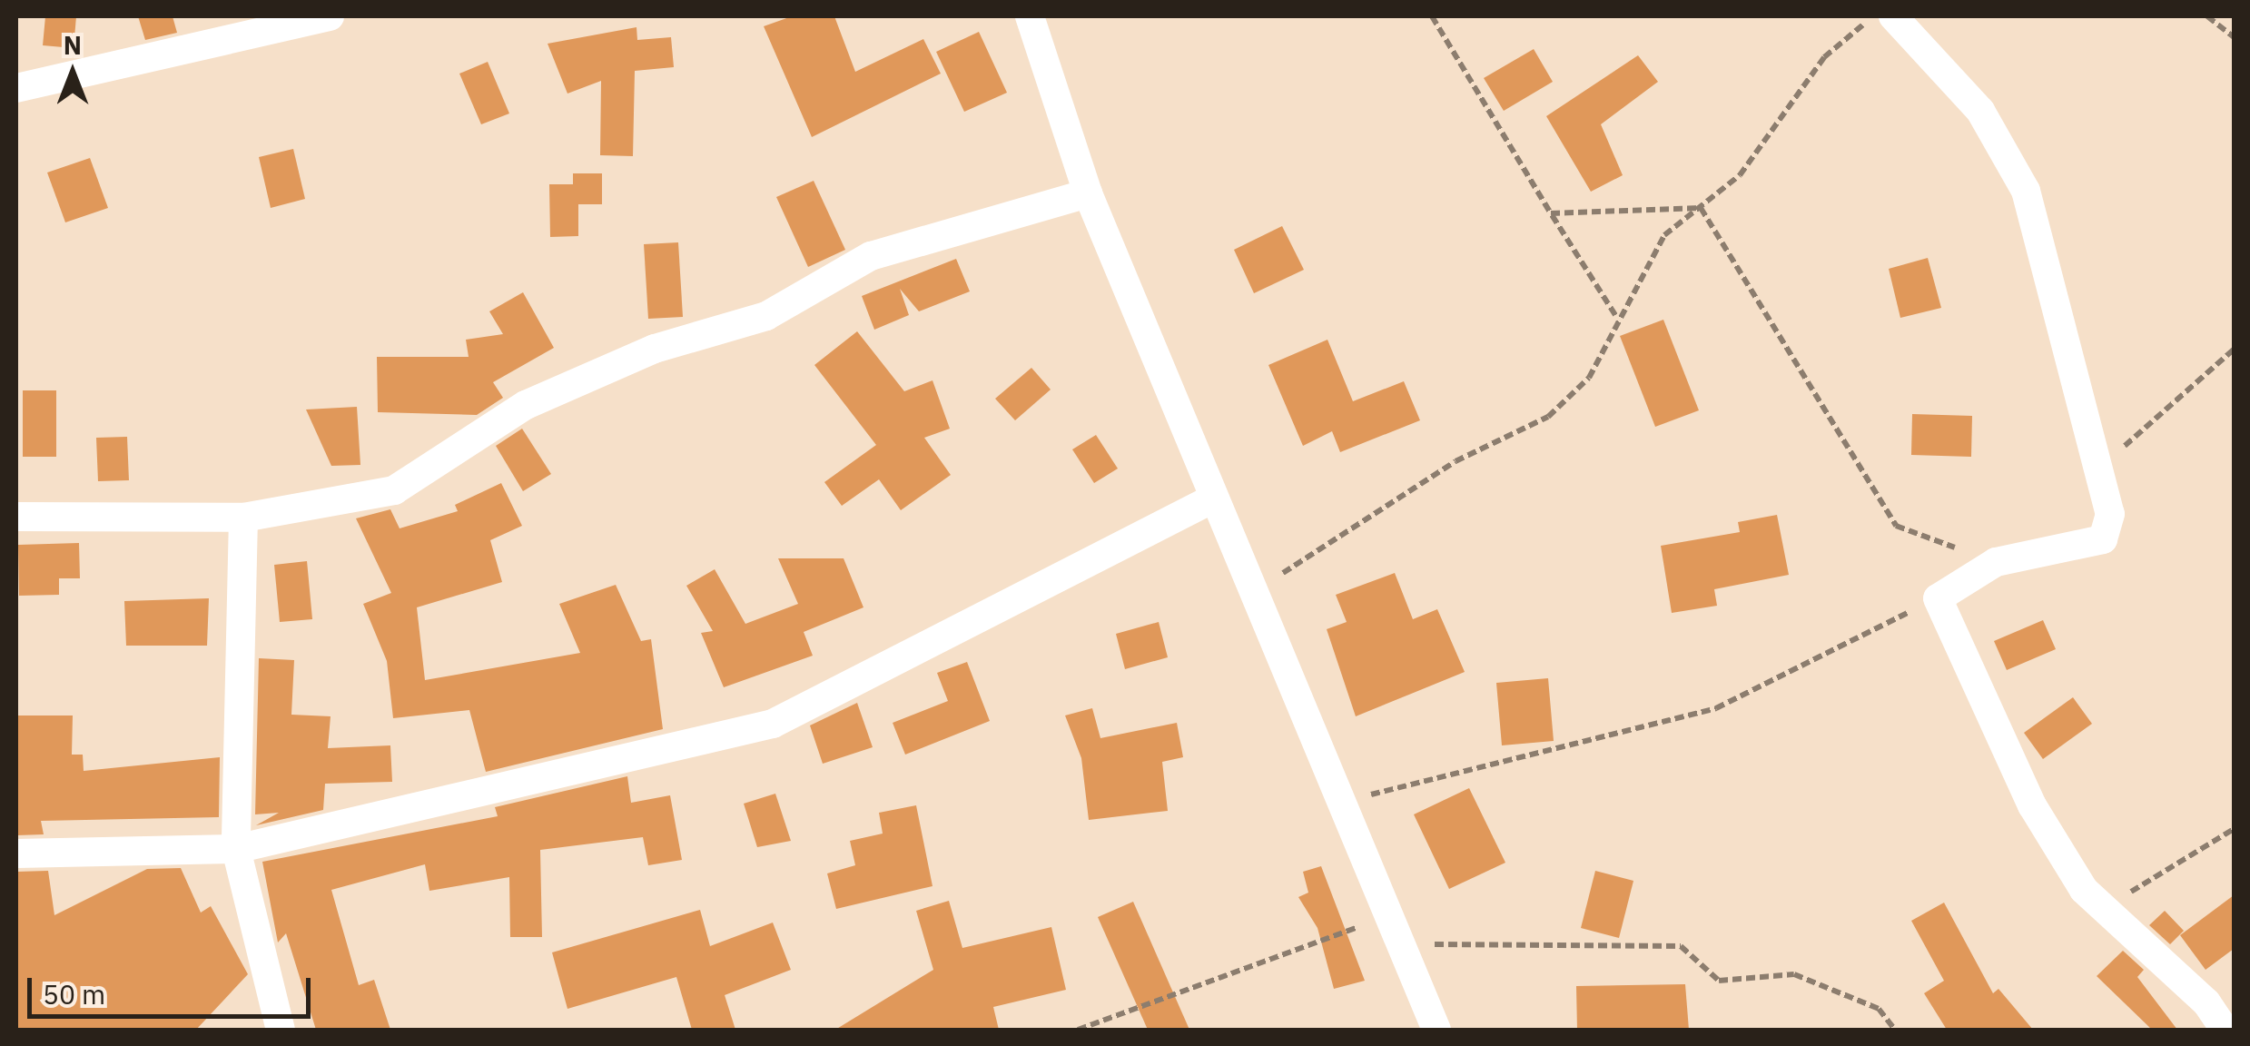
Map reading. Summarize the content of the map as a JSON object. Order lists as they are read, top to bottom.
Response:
{
  "scale_bar": "50 m",
  "north": "top"
}
